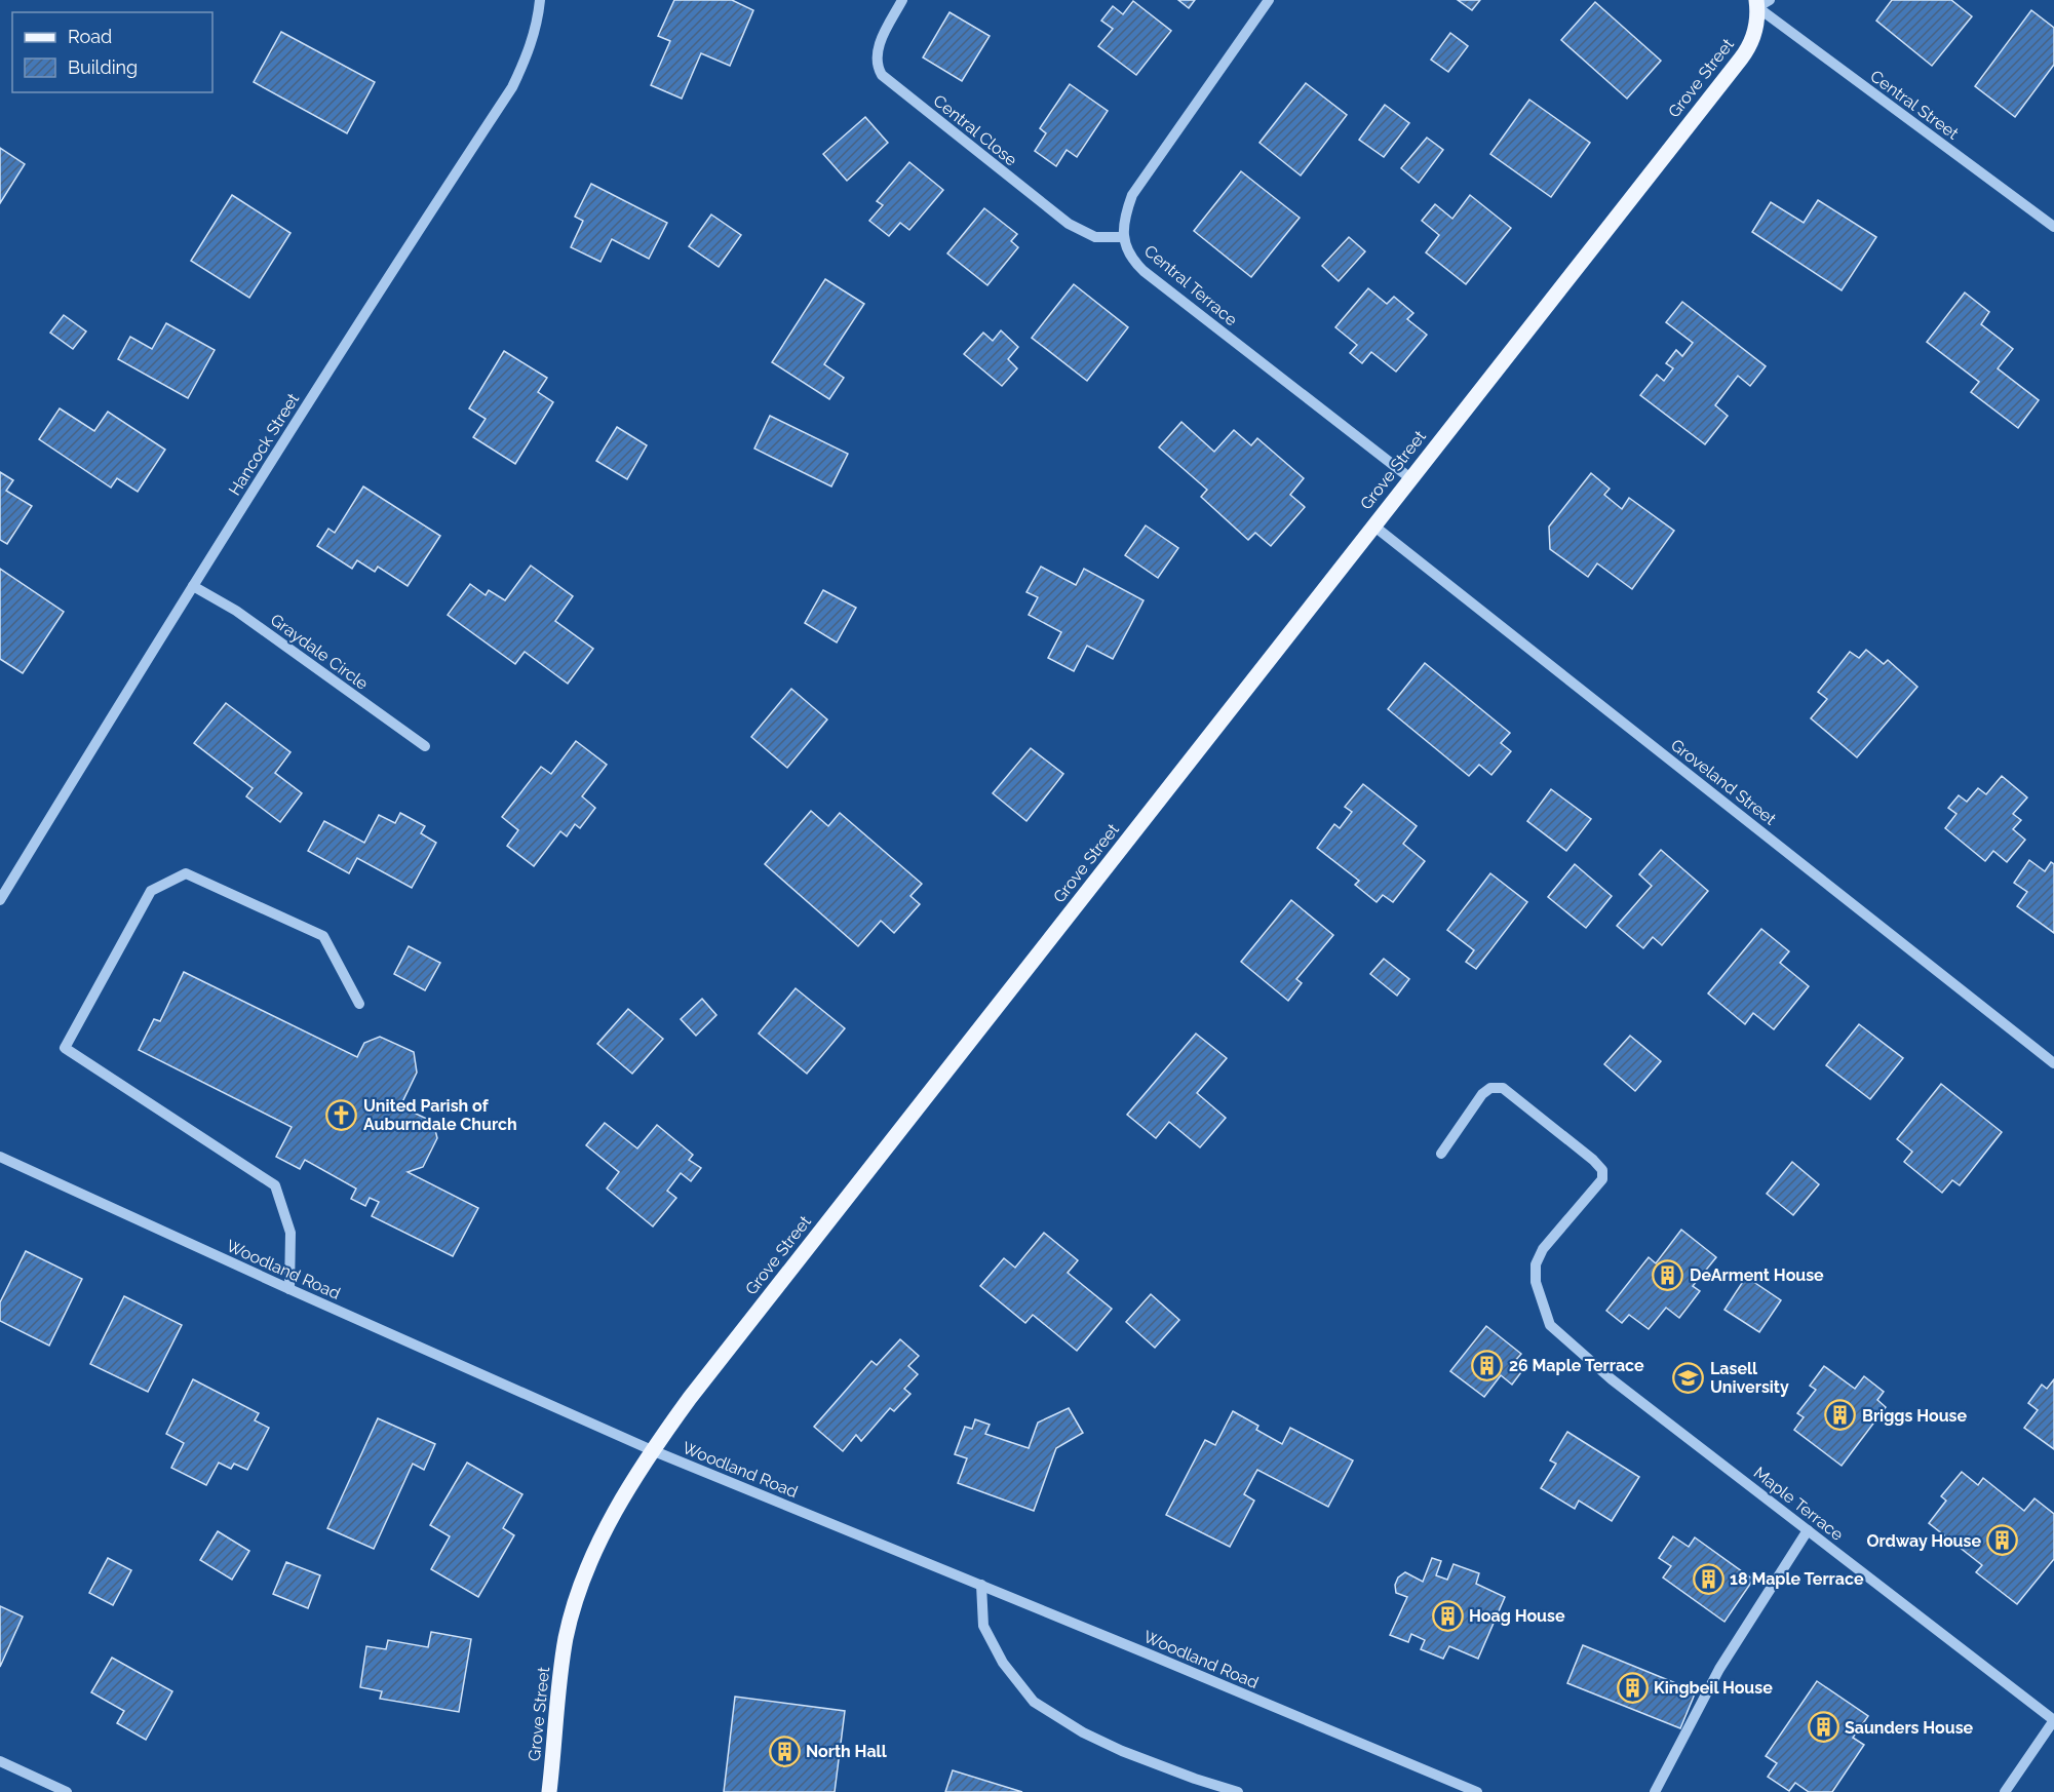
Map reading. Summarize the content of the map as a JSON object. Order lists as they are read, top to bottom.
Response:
{
  "streets": {
    "main road": ["Grove Street"],
    "street": [
      "Central Street",
      "Central Close",
      "Central Terrace",
      "Hancock Street",
      "Graydale Circle",
      "Groveland Street",
      "Woodland Road",
      "Maple Terrace"
    ]
  },
  "crossings": [
    ["Grove Street", "Central Street"],
    ["Grove Street", "Central Terrace"],
    ["Grove Street", "Groveland Street"],
    ["Grove Street", "Woodland Road"],
    ["Central Close", "Central Terrace"],
    ["Hancock Street", "Graydale Circle"]
  ],
  "places": {
    "church": ["United Parish of Auburndale Church"],
    "building": [
      "DeArment House",
      "26 Maple Terrace",
      "Briggs House",
      "Ordway House",
      "18 Maple Terrace",
      "Hoag House",
      "Kingbeil House",
      "Saunders House",
      "North Hall"
    ],
    "school or university": ["Lasell University"]
  },
  "legend": ["Road", "Building"]
}
